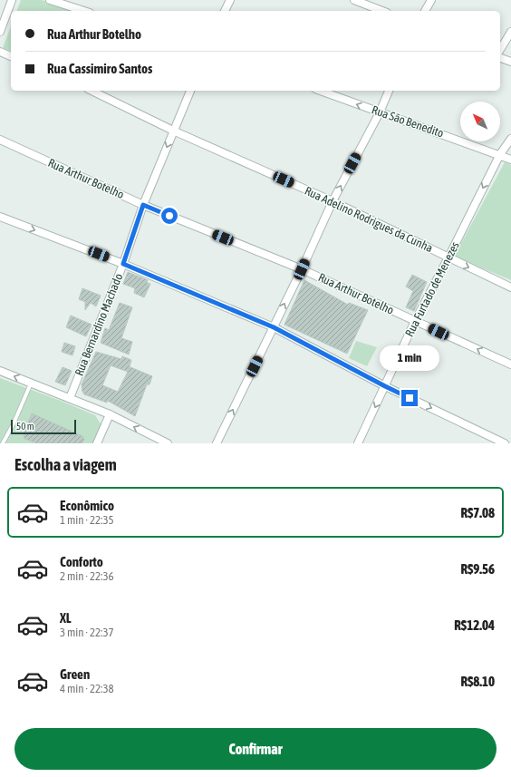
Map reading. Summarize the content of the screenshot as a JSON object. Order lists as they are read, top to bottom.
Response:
{
  "streets": {
    "street": [
      "Rua São Benedito",
      "Rua Arthur Botelho",
      "Rua Adelino Rodrigues da Cunha",
      "Rua Furtado de Menezes",
      "Rua Bernardino Machado"
    ]
  },
  "crossings": [
    ["Rua São Benedito", "Rua Furtado de Menezes"],
    ["Rua Arthur Botelho", "Rua Furtado de Menezes"],
    ["Rua Arthur Botelho", "Rua Bernardino Machado"],
    ["Rua Adelino Rodrigues da Cunha", "Rua Furtado de Menezes"],
    ["Rua Adelino Rodrigues da Cunha", "Rua Bernardino Machado"]
  ],
  "one_way": ["Rua Furtado de Menezes"],
  "scale_bar": "50 m",
  "north": "top left",
  "page": {
    "banner": ["Rua Arthur Botelho", "Rua Cassimiro Santos"],
    "bubble": "1 min",
    "scale": "50 m",
    "heading": "Escolha a viagem",
    "list": [
      {
        "name": "Econômico",
        "note": "1 min · 22:35",
        "value": "R$7.08"
      },
      {
        "name": "Conforto",
        "note": "2 min · 22:36",
        "value": "R$9.56"
      },
      {
        "name": "XL",
        "note": "3 min · 22:37",
        "value": "R$12.04"
      },
      {
        "name": "Green",
        "note": "4 min · 22:38",
        "value": "R$8.10"
      }
    ],
    "buttons": "Confirmar"
  }
}
